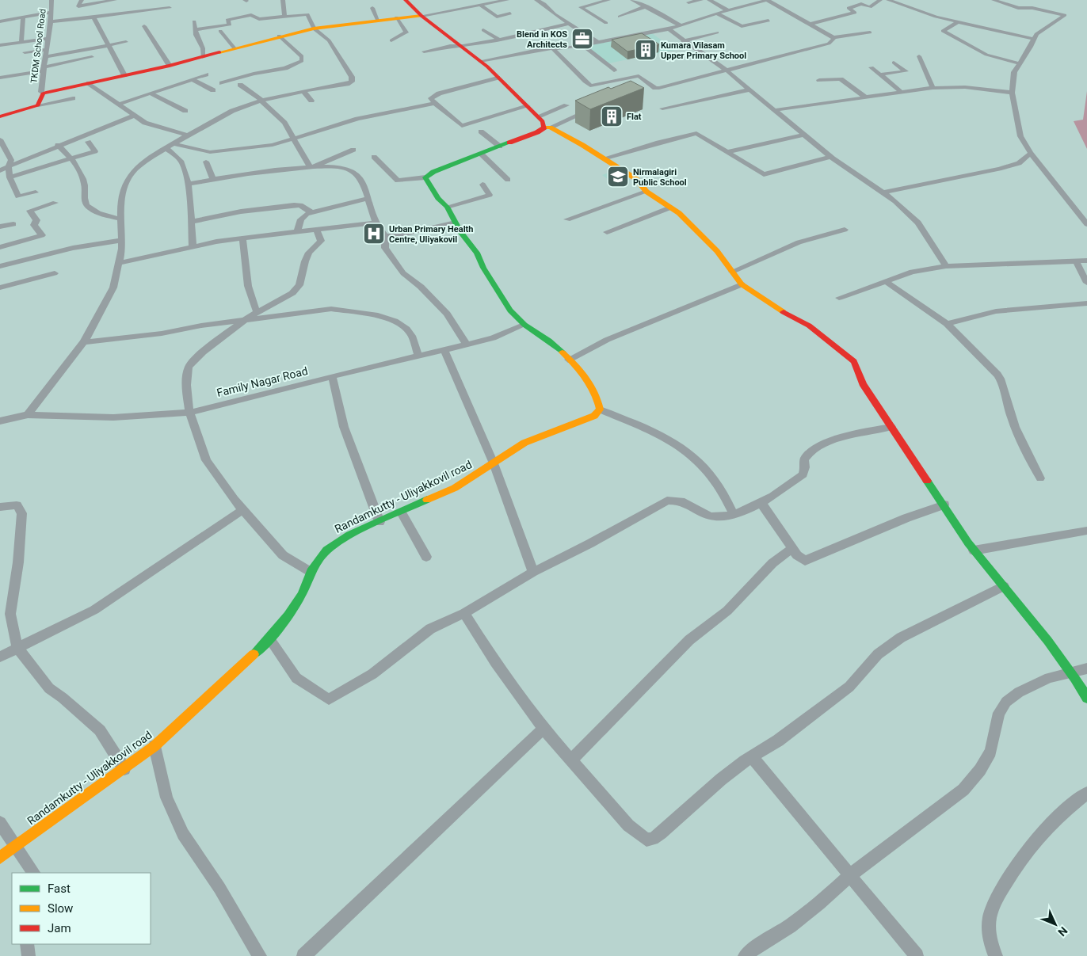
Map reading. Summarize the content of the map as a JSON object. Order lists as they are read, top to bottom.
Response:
{
  "streets": {
    "street": ["TKDM School Road", "Family Nagar Road", "Randamkutty - Uliyakkovil road"]
  },
  "places": {
    "office": ["Blend in KOS Architects"],
    "building": ["Kumara Vilasam Upper Primary School", "Flat"],
    "school or university": ["Nirmalagiri Public School"],
    "hospital": ["Urban Primary Health Centre, Uliyakovil"]
  },
  "legend": ["Fast", "Slow", "Jam"],
  "north": "bottom right"
}
